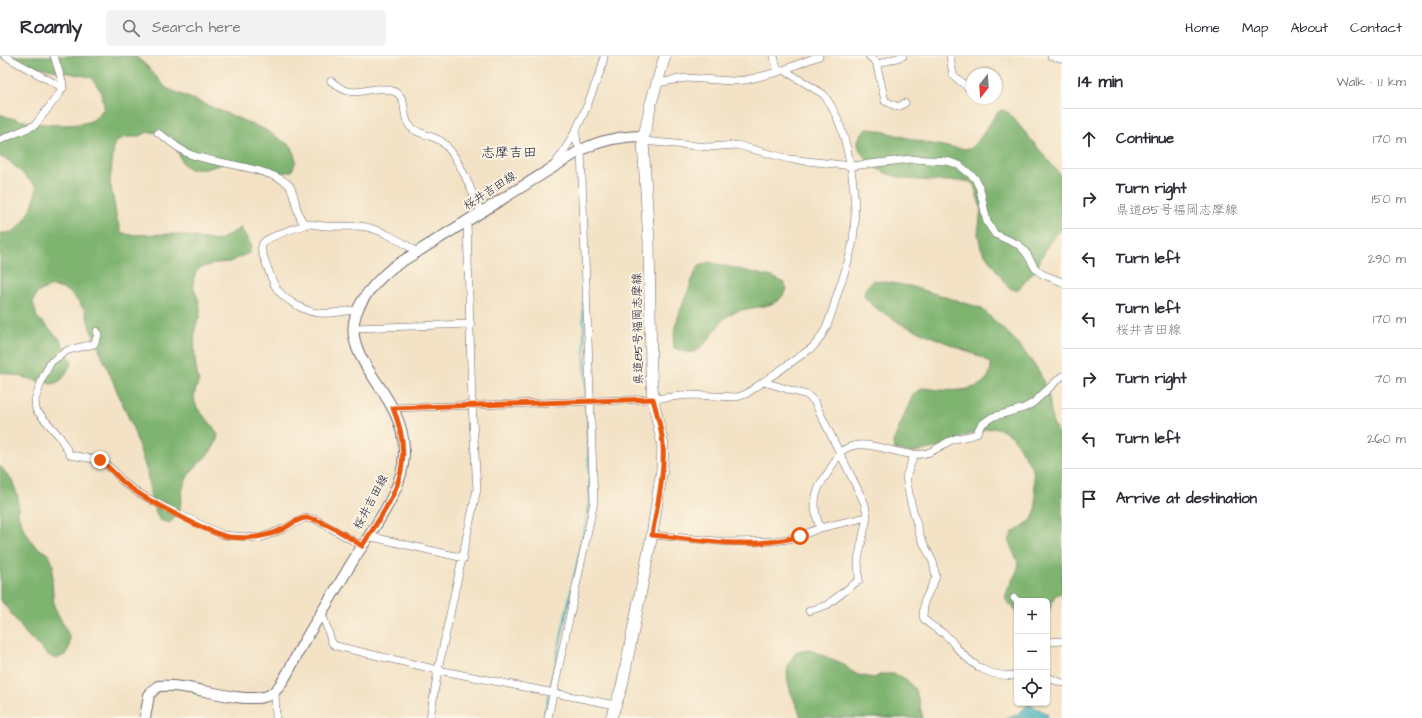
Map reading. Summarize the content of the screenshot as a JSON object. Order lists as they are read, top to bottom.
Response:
{
  "streets": {
    "main road": ["桜井吉田線", "県道85号福岡志摩線"]
  },
  "crossings": [
    ["桜井吉田線", "県道85号福岡志摩線"]
  ],
  "districts": ["志摩吉田"],
  "north": "bottom",
  "page": {
    "header": "Roamly",
    "search": "Search here",
    "nav": [
      "Home",
      "Map",
      "About",
      "Contact"
    ],
    "heading": ["14 min", "Walk · 1.1 km"],
    "list": [
      ["Continue", "170 m"],
      ["Turn right", "県道85号福岡志摩線", "150 m"],
      ["Turn left", "290 m"],
      ["Turn left", "桜井吉田線", "170 m"],
      ["Turn right", "70 m"],
      ["Turn left", "260 m"],
      "Arrive at destination"
    ],
    "map_buttons": ["+", "−"]
  }
}
